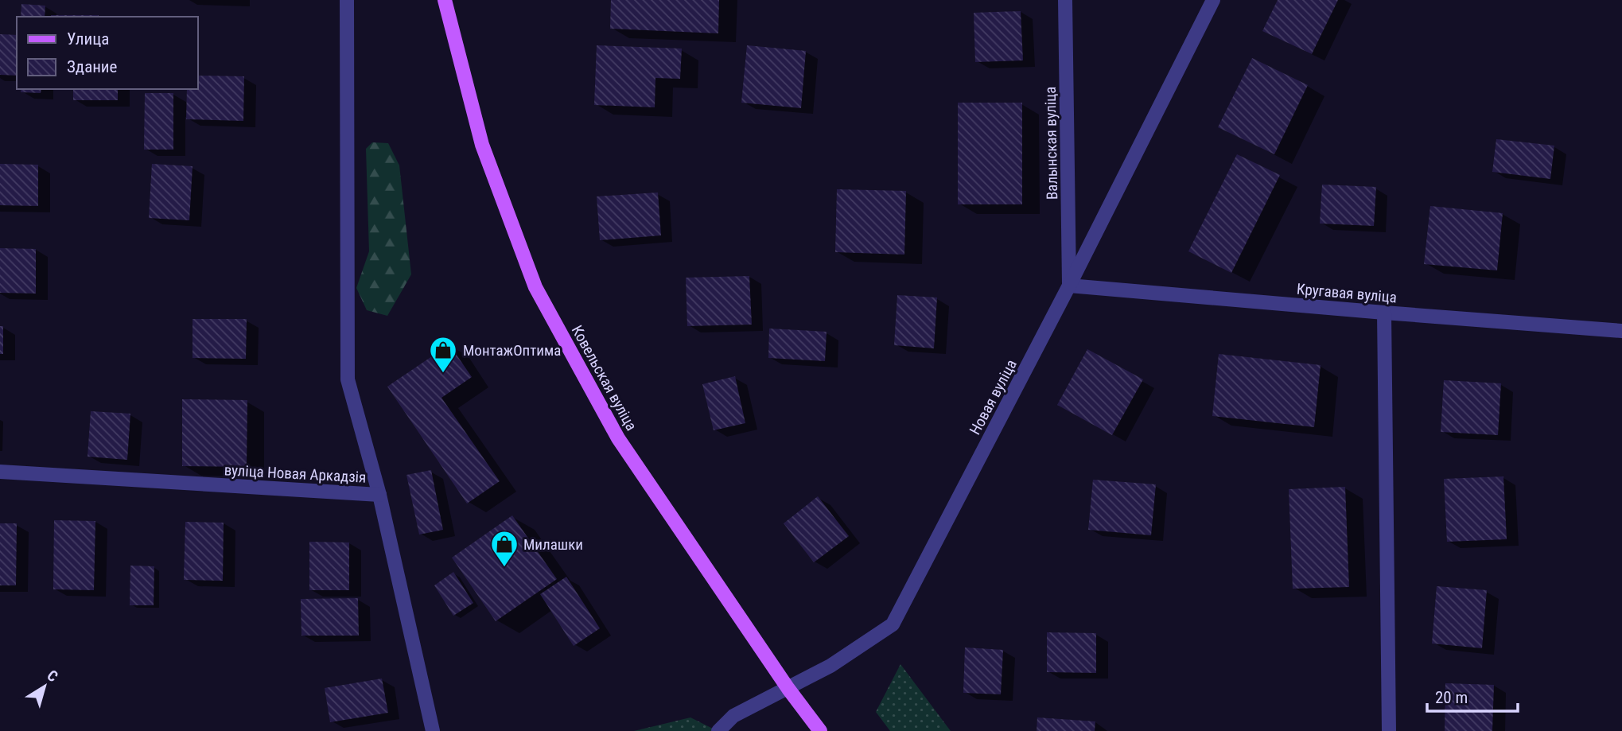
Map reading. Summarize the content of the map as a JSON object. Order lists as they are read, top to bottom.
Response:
{
  "streets": {
    "main road": ["Ковельская вуліца"],
    "street": [
      "Валынская вуліца",
      "Кругавая вуліца",
      "Новая вуліца",
      "вуліца Новая Аркадзія"
    ]
  },
  "crossings": [
    ["Валынская вуліца", "Кругавая вуліца"],
    ["Валынская вуліца", "Новая вуліца"],
    ["Кругавая вуліца", "Новая вуліца"],
    ["Ковельская вуліца", "Новая вуліца"]
  ],
  "places": {
    "shop": ["МонтажОптима", "Милашки"]
  },
  "legend": ["Улица", "Здание"],
  "scale_bar": "20 m",
  "north": "top right"
}
